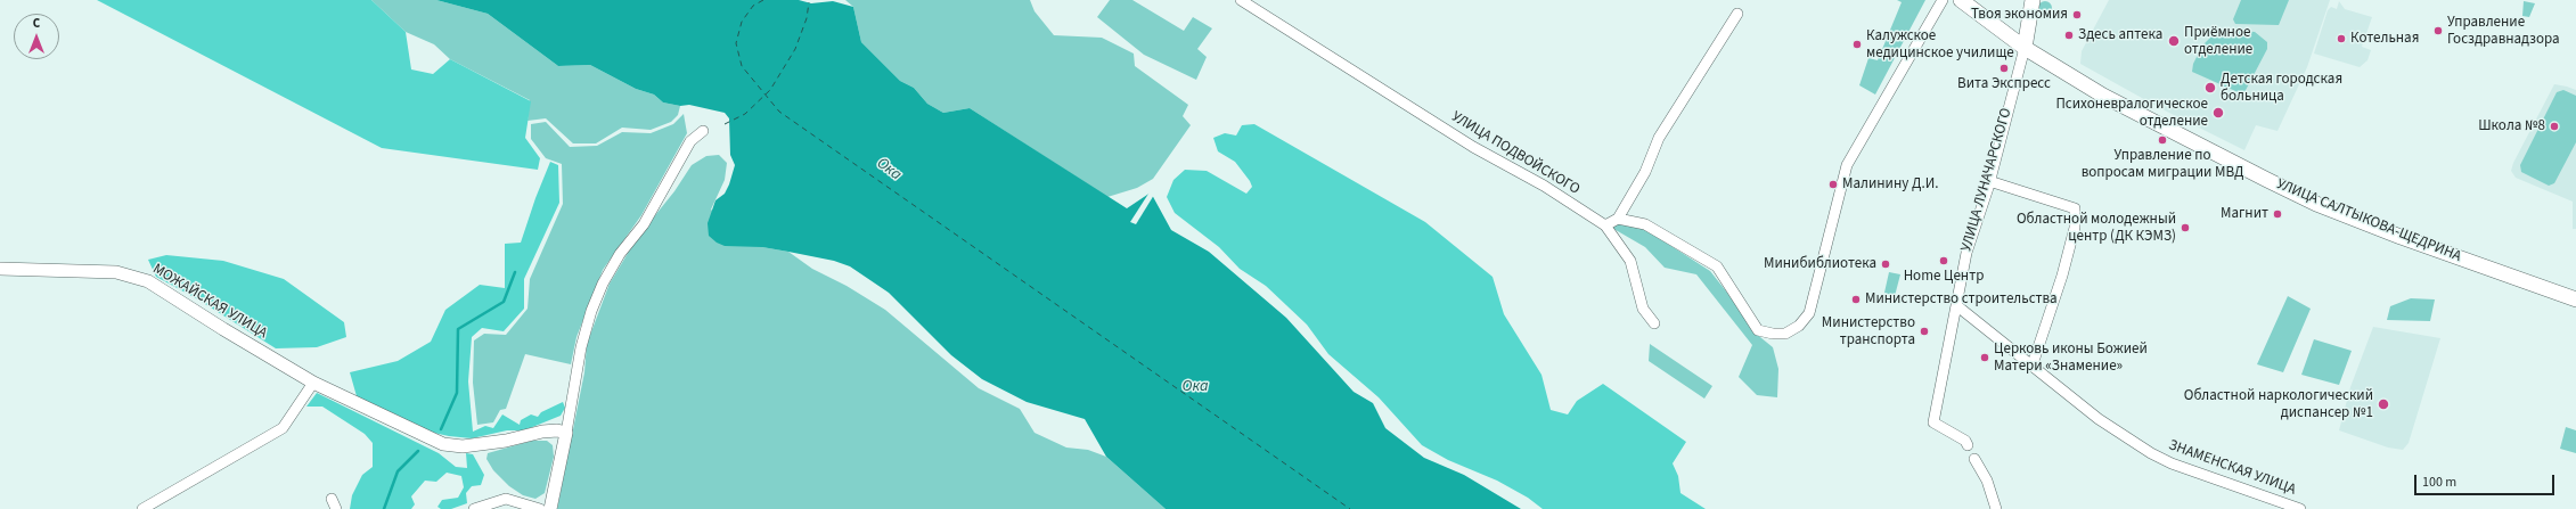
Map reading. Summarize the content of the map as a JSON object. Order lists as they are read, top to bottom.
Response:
{
  "streets": {
    "main road": ["УЛИЦА ЛУНАЧАРСКОГО", "УЛИЦА САЛТЫКОВА-ЩЕДРИНА"],
    "street": ["УЛИЦА ПОДВОЙСКОГО", "МОЖАЙСКАЯ УЛИЦА", "ЗНАМЕНСКАЯ УЛИЦА"]
  },
  "crossings": [
    ["УЛИЦА ЛУНАЧАРСКОГО", "УЛИЦА САЛТЫКОВА-ЩЕДРИНА"],
    ["УЛИЦА ЛУНАЧАРСКОГО", "ЗНАМЕНСКАЯ УЛИЦА"]
  ],
  "water": ["Ока"],
  "places": [
    "Твоя экономия",
    "Управление Госздравнадзора",
    "Здесь аптека",
    "Котельная",
    "Приёмное отделение",
    "Калужское медицинское училище",
    "Вита Экспресс",
    "Детская городская больница",
    "Психоневралогическое отделение",
    "Школа №8",
    "Управление по вопросам миграции МВД",
    "Малинину Д.И.",
    "Магнит",
    "Областной молодежный центр (ДК КЭМЗ)",
    "Home Центр",
    "Минибиблиотека",
    "Министерство строительства",
    "Министерство транспорта",
    "Церковь иконы Божией Матери «Знамение»",
    "Областной наркологический диспансер №1"
  ],
  "scale_bar": "100 m",
  "north": "top"
}
